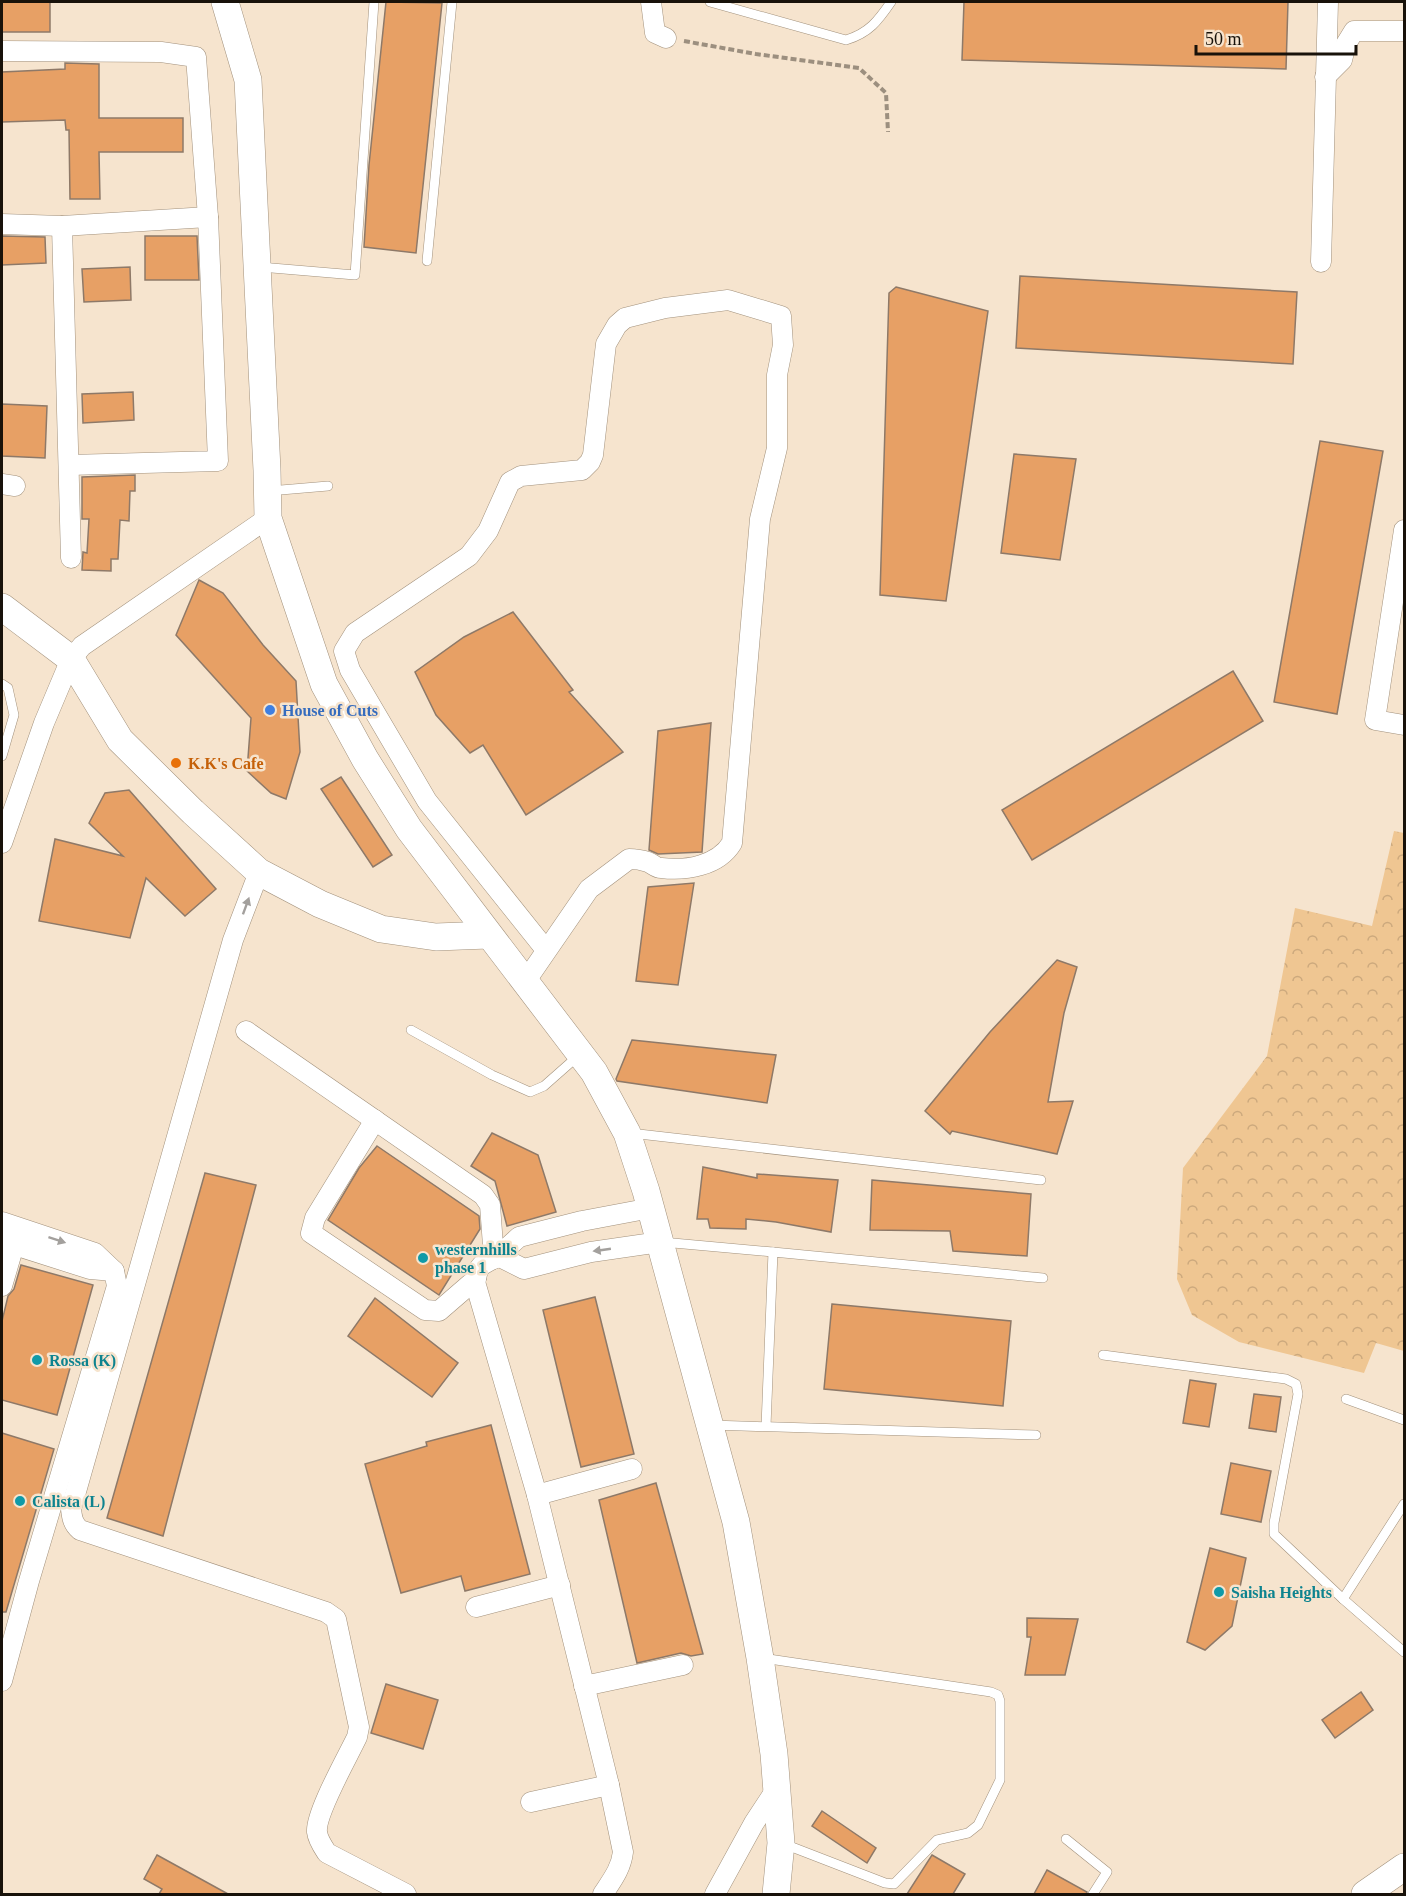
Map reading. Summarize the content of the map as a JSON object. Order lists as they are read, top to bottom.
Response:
{
  "places": [
    "House of Cuts",
    "K.K's Cafe",
    "westernhills phase 1",
    "Rossa (K)",
    "Calista (L)",
    "Saisha Heights"
  ],
  "scale_bar": "50 m"
}
